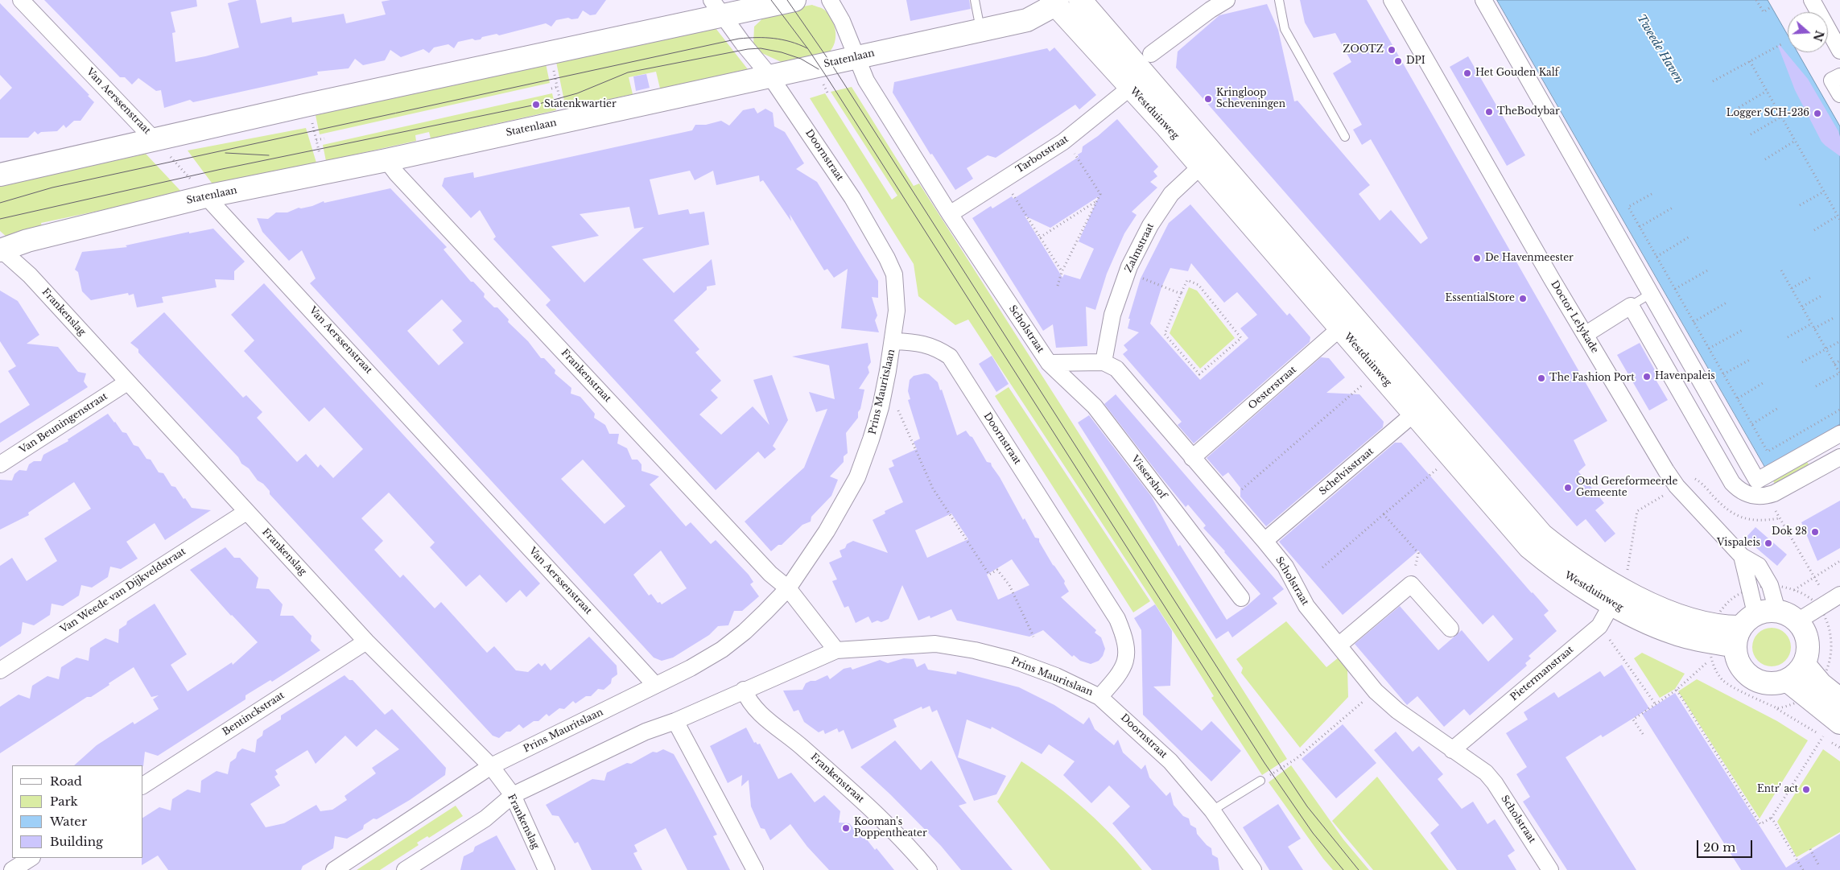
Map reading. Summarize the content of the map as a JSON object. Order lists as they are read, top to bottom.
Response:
{
  "streets": {
    "street": [
      "Statenlaan",
      "Van Aerssenstraat",
      "Westduinweg",
      "Tarbotstraat",
      "Doornstraat",
      "Zalmstraat",
      "Frankenslag",
      "Doctor Lelykade",
      "Scholstraat",
      "Frankenstraat",
      "Oesterstraat",
      "Prins Mauritslaan",
      "Van Beuningenstraat",
      "Schelvisstraat",
      "Vissershof",
      "Van Weede van Dijkveldstraat",
      "Pietermanstraat",
      "Bentinckstraat"
    ]
  },
  "crossings": [
    ["Statenlaan", "Van Aerssenstraat"],
    ["Statenlaan", "Westduinweg"],
    ["Statenlaan", "Doornstraat"],
    ["Statenlaan", "Frankenslag"],
    ["Statenlaan", "Scholstraat"],
    ["Statenlaan", "Frankenstraat"],
    ["Van Aerssenstraat", "Prins Mauritslaan"],
    ["Westduinweg", "Tarbotstraat"],
    ["Westduinweg", "Zalmstraat"],
    ["Westduinweg", "Doctor Lelykade"],
    ["Westduinweg", "Oesterstraat"],
    ["Westduinweg", "Schelvisstraat"],
    ["Westduinweg", "Pietermanstraat"],
    ["Tarbotstraat", "Scholstraat"],
    ["Doornstraat", "Prins Mauritslaan"],
    ["Zalmstraat", "Scholstraat"],
    ["Frankenslag", "Prins Mauritslaan"],
    ["Frankenslag", "Van Beuningenstraat"],
    ["Frankenslag", "Van Weede van Dijkveldstraat"],
    ["Frankenslag", "Bentinckstraat"],
    ["Scholstraat", "Oesterstraat"],
    ["Scholstraat", "Schelvisstraat"],
    ["Scholstraat", "Vissershof"],
    ["Scholstraat", "Pietermanstraat"],
    ["Frankenstraat", "Prins Mauritslaan"]
  ],
  "water": ["Tweede Haven"],
  "places": [
    "ZOOTZ",
    "DPI",
    "Het Gouden Kalf",
    "Kringloop Scheveningen",
    "Statenkwartier",
    "TheBodybar",
    "Logger SCH-236",
    "De Havenmeester",
    "EssentialStore",
    "Havenpaleis",
    "The Fashion Port",
    "Oud Gereformeerde Gemeente",
    "Dok 28",
    "Vispaleis",
    "Entr' act",
    "Kooman's Poppentheater"
  ],
  "legend": [
    "Road",
    "Park",
    "Water",
    "Building"
  ],
  "scale_bar": "20 m",
  "north": "right"
}
